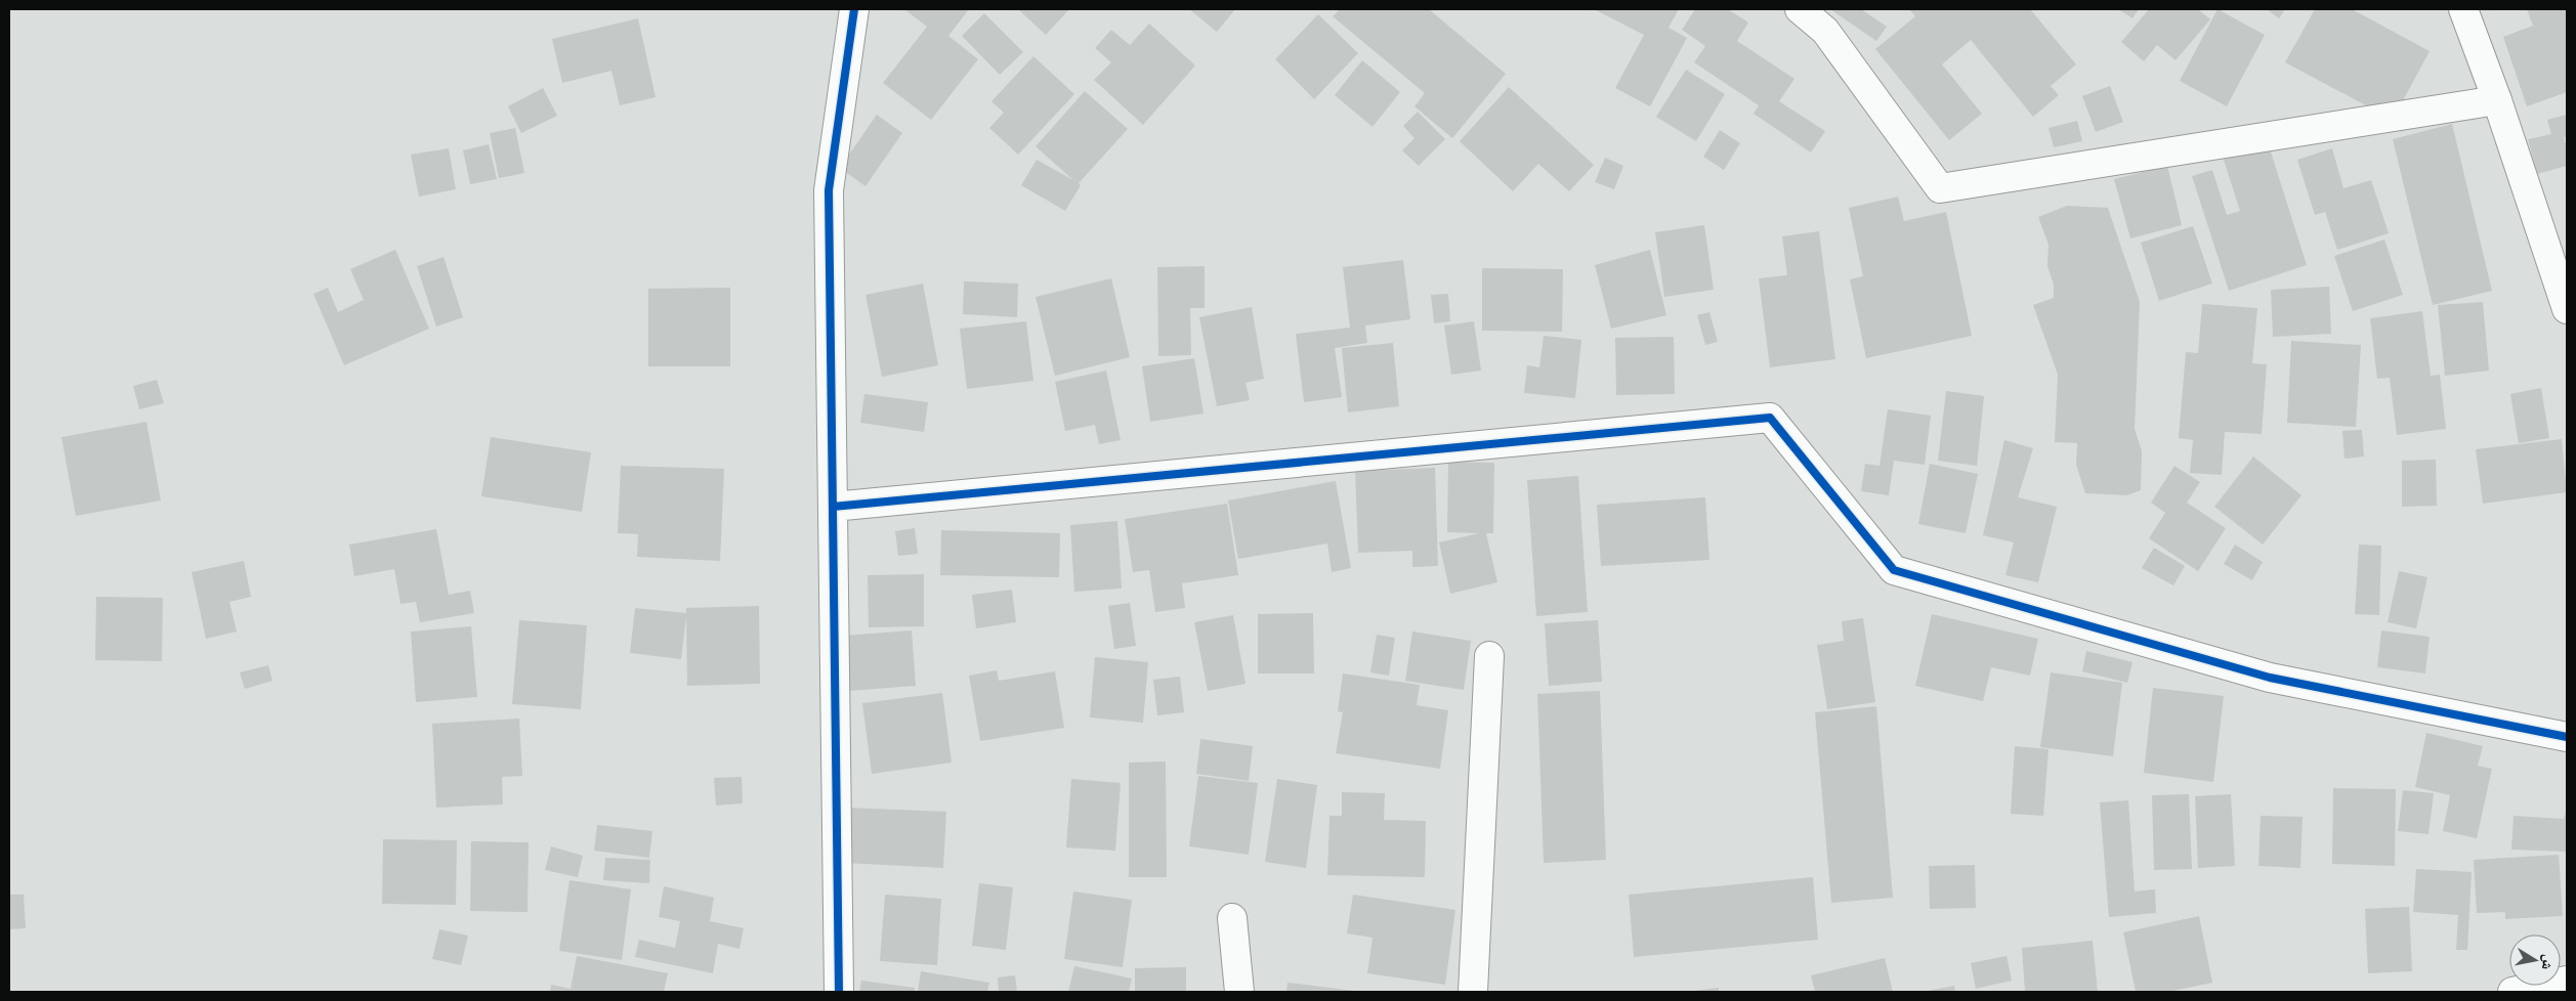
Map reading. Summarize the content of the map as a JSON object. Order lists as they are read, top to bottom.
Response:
{
  "north": "right"
}
